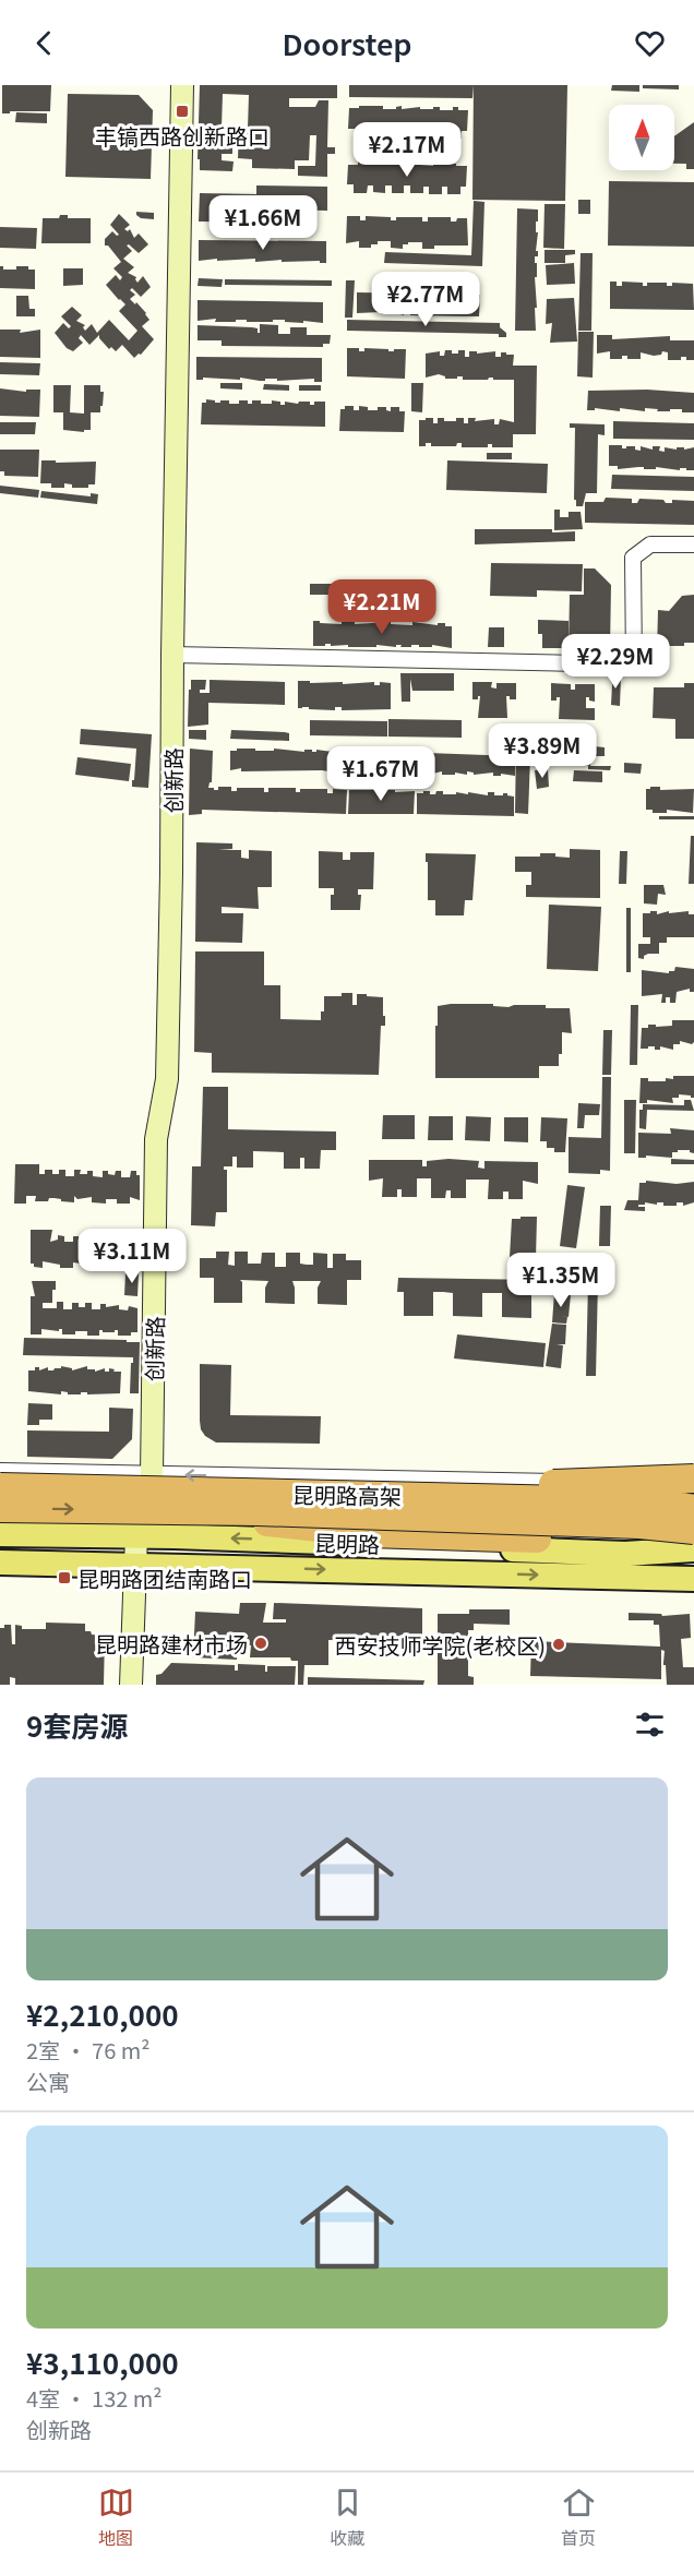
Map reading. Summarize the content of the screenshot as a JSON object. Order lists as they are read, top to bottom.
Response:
{
  "streets": {
    "highway": ["昆明路高架"],
    "main road": ["昆明路"],
    "street": ["创新路"]
  },
  "places": {
    "transit": ["丰镐西路创新路口", "昆明路团结南路口"],
    "other": ["昆明路建材市场", "西安技师学院(老校区)"]
  },
  "north": "top",
  "page": {
    "header": "Doorstep",
    "price": [
      "¥2.17M",
      "¥1.66M",
      "¥2.77M",
      "¥2.21M",
      "¥2.29M",
      "¥3.89M",
      "¥1.67M",
      "¥3.11M",
      "¥1.35M"
    ],
    "heading": "9套房源",
    "list": [
      {
        "name": "¥2,210,000",
        "note": "2室 · 76 m² · 公寓"
      },
      {
        "name": "¥3,110,000",
        "note": "4室 · 132 m² · 创新路"
      }
    ],
    "tabs": ["地图", "收藏", "首页"]
  }
}
